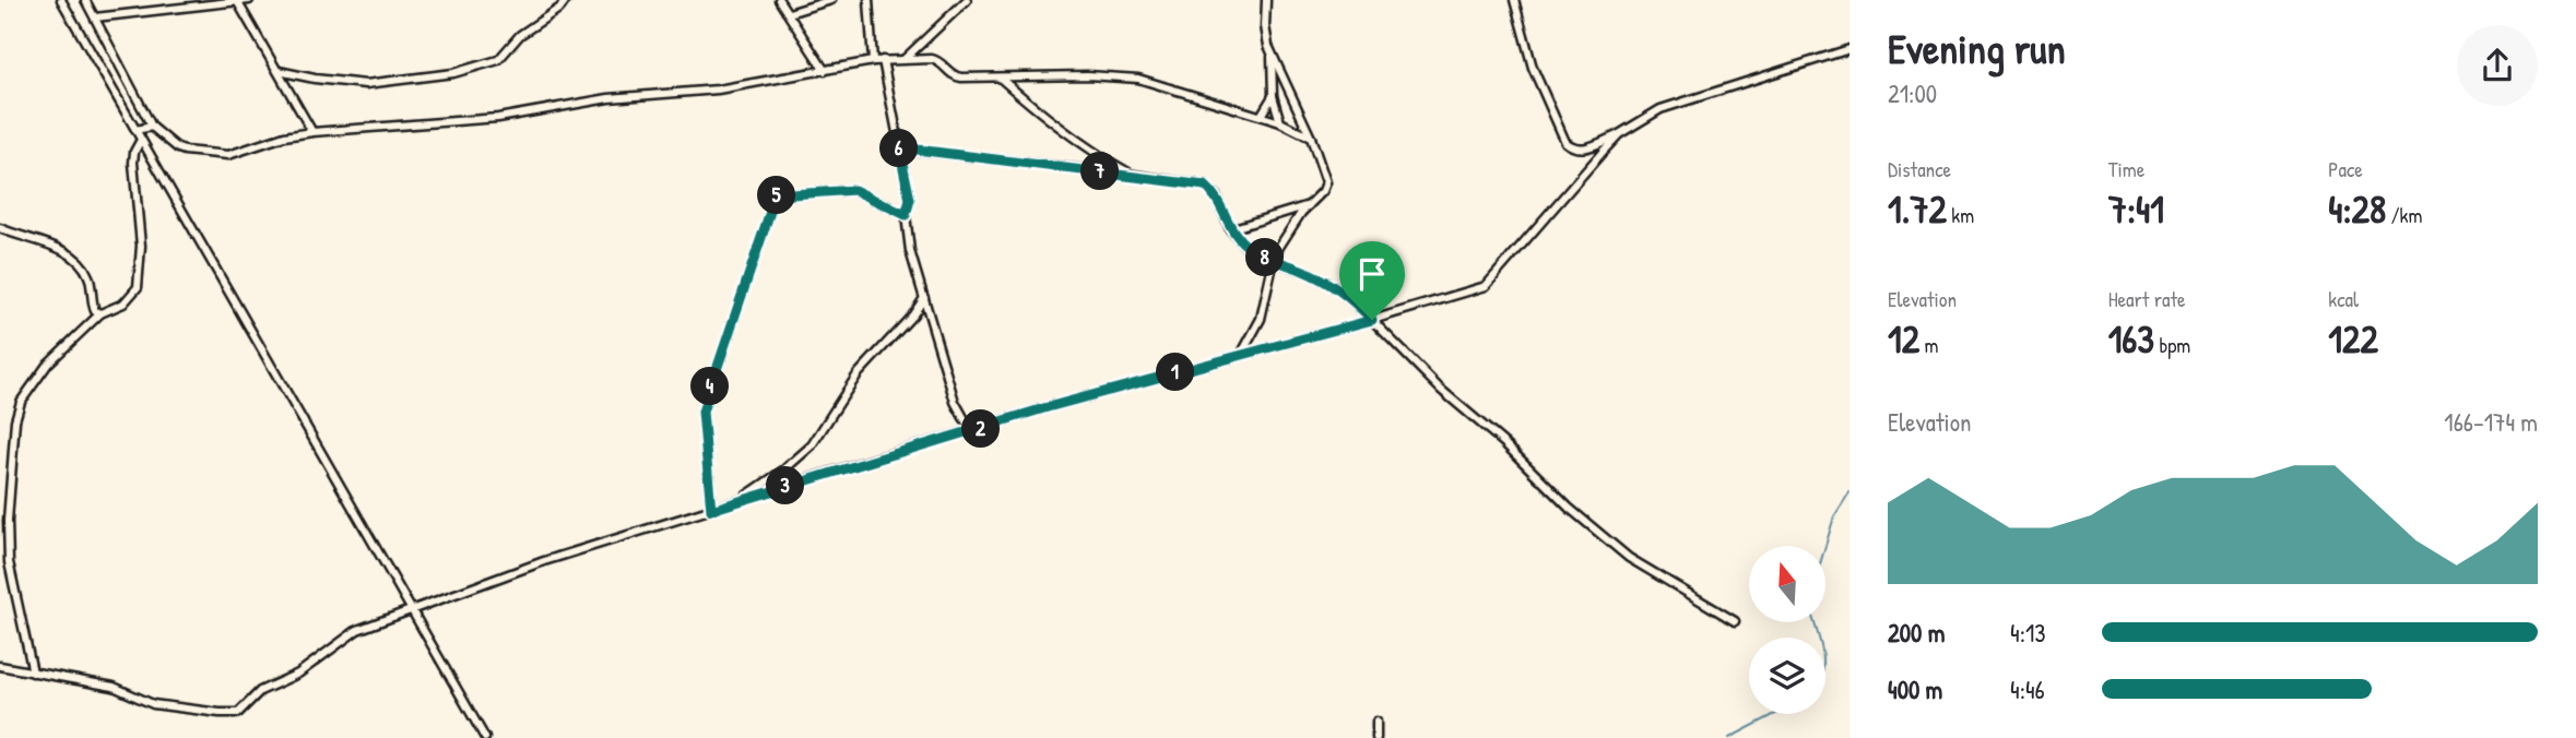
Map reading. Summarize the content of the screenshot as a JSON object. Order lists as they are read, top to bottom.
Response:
{
  "north": "top",
  "page": {
    "heading": ["Evening run", "21:00"],
    "pins": [
      "6",
      "7",
      "5",
      "8",
      "1",
      "4",
      "2",
      "3"
    ],
    "stats": [
      ["Distance", "1.72 km"],
      ["Time", "7:41"],
      ["Pace", "4:28 /km"],
      ["Elevation", "12 m"],
      ["Heart rate", "163 bpm"],
      ["kcal", "122"]
    ],
    "chart": ["Elevation", "166–174 m"],
    "list": [
      {
        "name": "200 m",
        "note": "4:13"
      },
      {
        "name": "400 m",
        "note": "4:46"
      }
    ]
  }
}
